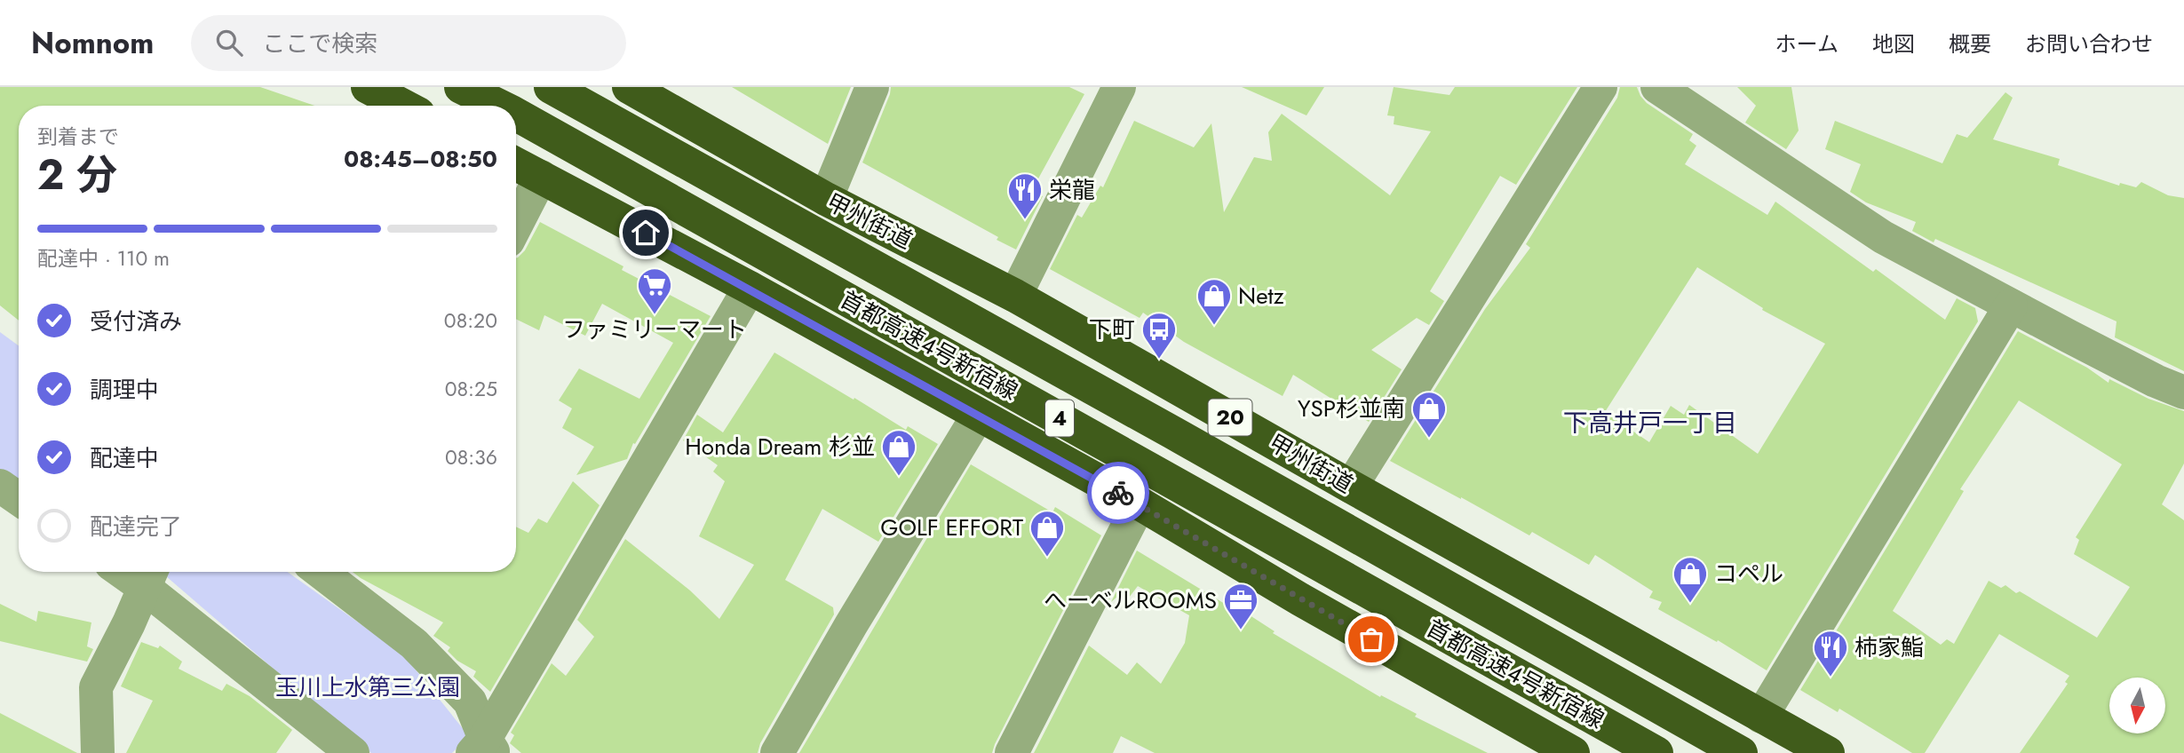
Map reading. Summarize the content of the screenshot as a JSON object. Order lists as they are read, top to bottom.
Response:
{
  "streets": {
    "highway": [
      "甲州街道",
      "首都高速4号新宿線",
      "20",
      "4"
    ]
  },
  "districts": ["下高井戸一丁目"],
  "parks": ["玉川上水第三公園"],
  "places": {
    "restaurant": ["栄龍", "柿家鮨"],
    "supermarket": ["ファミリーマート"],
    "shop": [
      "Netz",
      "YSP杉並南",
      "Honda Dream 杉並",
      "GOLF EFFORT",
      "コペル"
    ],
    "bus stop": ["下町"],
    "office": ["へーベルROOMS"]
  },
  "north": "bottom",
  "page": {
    "header": "Nomnom",
    "search": "ここで検索",
    "nav": [
      "ホーム",
      "地図",
      "概要",
      "お問い合わせ"
    ],
    "heading": ["2 分", "到着まで", "08:45–08:50"],
    "bar": "配達中 · 110 m",
    "list": [
      ["受付済み", "08:20"],
      ["調理中", "08:25"],
      ["配達中", "08:36"],
      "配達完了"
    ]
  }
}
